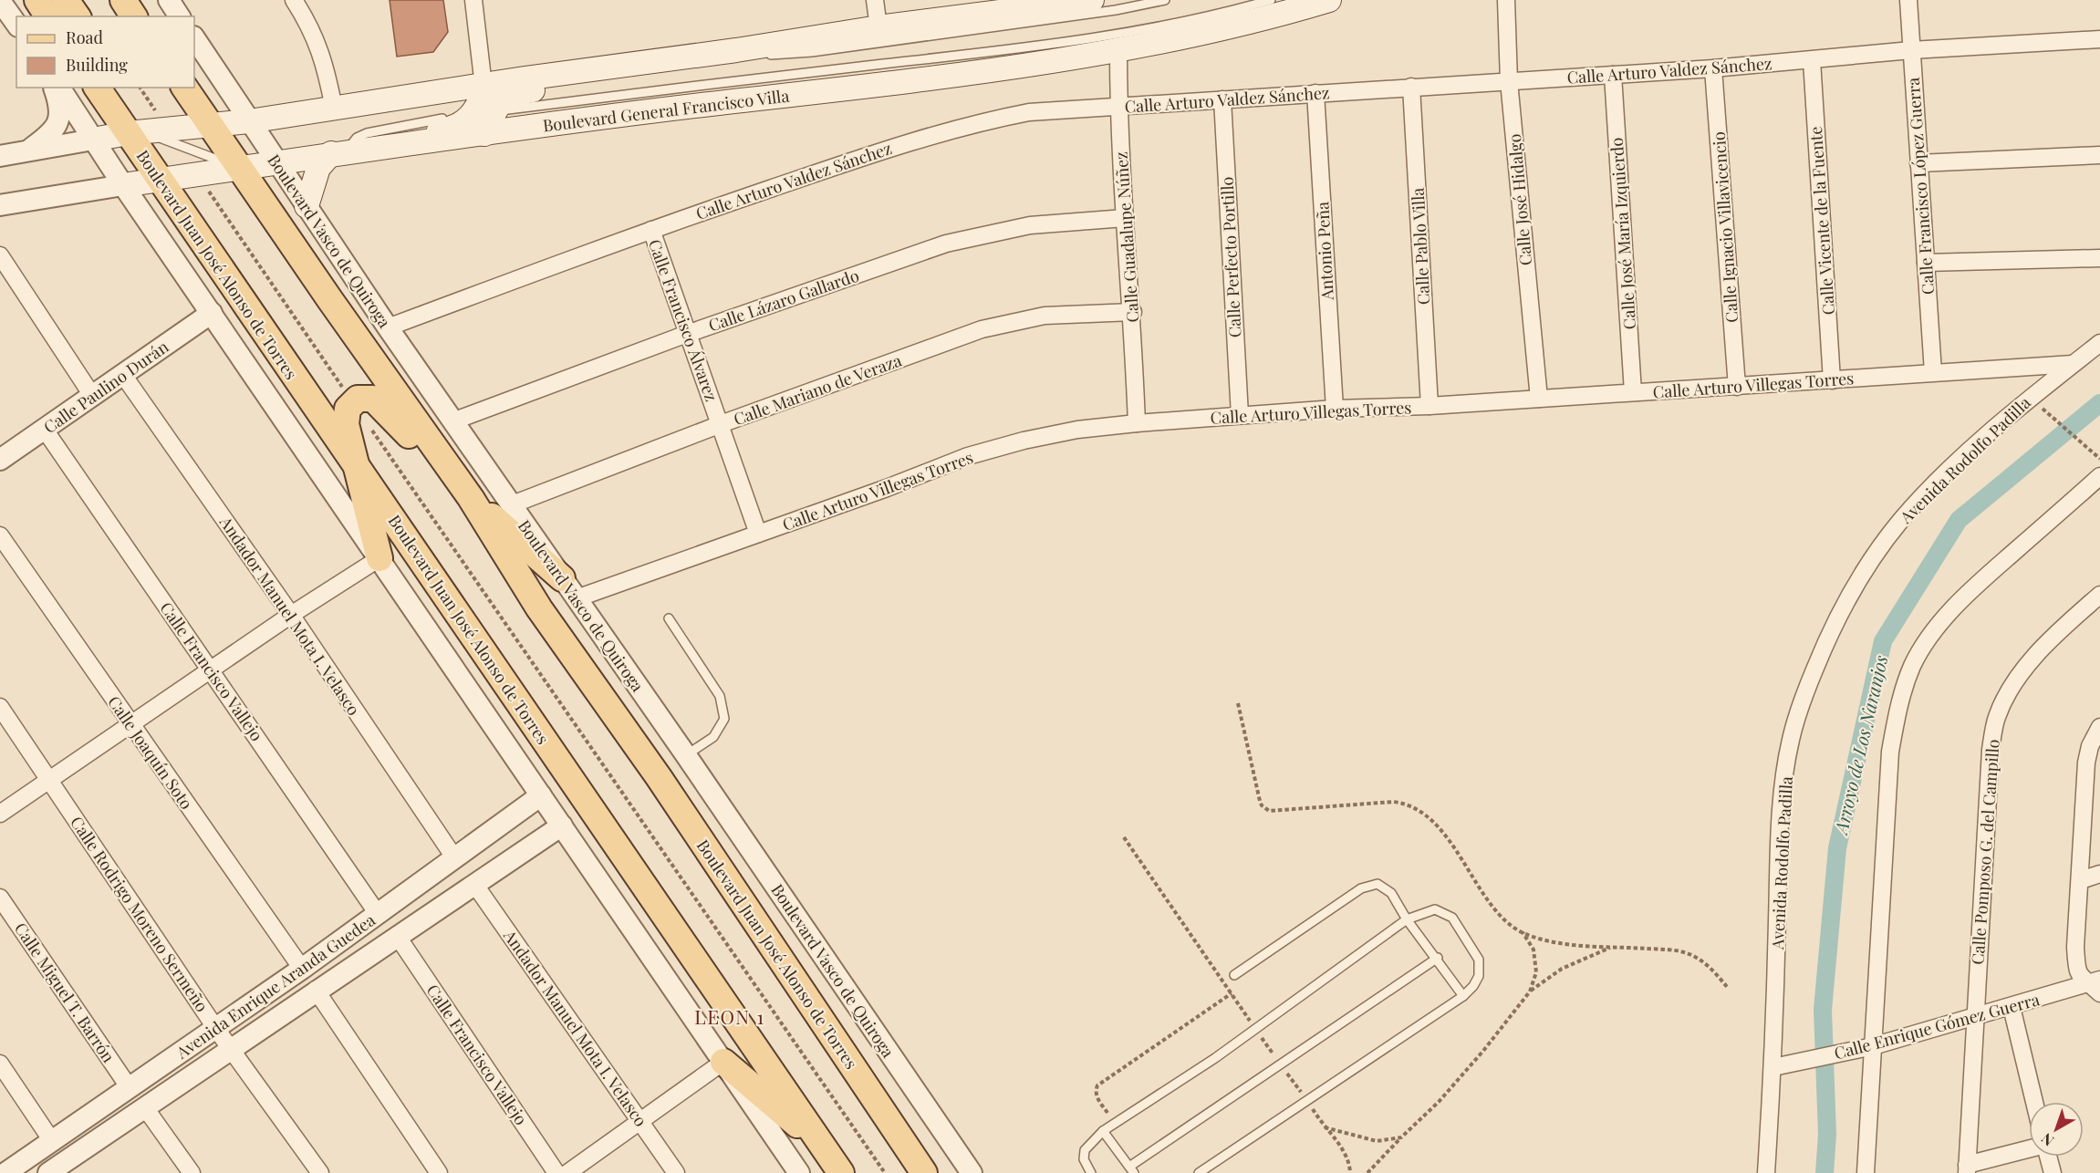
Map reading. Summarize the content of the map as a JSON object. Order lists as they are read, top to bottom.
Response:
{
  "streets": {
    "main road": ["Boulevard General Francisco Villa", "Boulevard Juan José Alonso de Torres"],
    "street": [
      "Calle Arturo Valdez Sánchez",
      "Calle Francisco López Guerra",
      "Calle José Hidalgo",
      "Calle Vicente de la Fuente",
      "Calle Ignacio Villavicencio",
      "Calle José María Izquierdo",
      "Calle Guadalupe Núñez",
      "Boulevard Vasco de Quiroga",
      "Calle Pablo Villa",
      "Antonio Peña",
      "Calle Perfecto Portillo",
      "Calle Lázaro Gallardo",
      "Calle Francisco Álvarez",
      "Calle Arturo Villegas Torres",
      "Calle Paulino Durán",
      "Calle Mariano de Veraza",
      "Avenida Rodolfo Padilla",
      "Andador Manuel Mota I. Velasco",
      "Calle Francisco Vallejo",
      "Calle Joaquín Soto",
      "Calle Pomposo G. del Campillo",
      "Calle Rodrigo Moreno Sermeño",
      "Avenida Enrique Aranda Guedea",
      "Calle Miguel T. Barrón",
      "Calle Enrique Gómez Guerra"
    ]
  },
  "crossings": [
    ["Calle Arturo Valdez Sánchez", "Calle Francisco López Guerra"],
    ["Calle Arturo Valdez Sánchez", "Calle José Hidalgo"],
    ["Calle Arturo Valdez Sánchez", "Calle Vicente de la Fuente"],
    ["Calle Arturo Valdez Sánchez", "Calle Ignacio Villavicencio"],
    ["Calle Arturo Valdez Sánchez", "Calle José María Izquierdo"],
    ["Calle Arturo Valdez Sánchez", "Calle Guadalupe Núñez"],
    ["Calle Arturo Valdez Sánchez", "Boulevard Vasco de Quiroga"],
    ["Calle Arturo Valdez Sánchez", "Calle Pablo Villa"],
    ["Calle Arturo Valdez Sánchez", "Antonio Peña"],
    ["Calle Arturo Valdez Sánchez", "Calle Perfecto Portillo"],
    ["Calle Arturo Valdez Sánchez", "Calle Francisco Álvarez"],
    ["Boulevard General Francisco Villa", "Calle Guadalupe Núñez"],
    ["Boulevard General Francisco Villa", "Boulevard Vasco de Quiroga"],
    ["Boulevard General Francisco Villa", "Boulevard Juan José Alonso de Torres"],
    ["Calle Francisco López Guerra", "Calle Arturo Villegas Torres"],
    ["Calle José Hidalgo", "Calle Arturo Villegas Torres"],
    ["Calle Vicente de la Fuente", "Calle Arturo Villegas Torres"],
    ["Calle Ignacio Villavicencio", "Calle Arturo Villegas Torres"],
    ["Calle José María Izquierdo", "Calle Arturo Villegas Torres"],
    ["Calle Guadalupe Núñez", "Calle Lázaro Gallardo"],
    ["Calle Guadalupe Núñez", "Calle Arturo Villegas Torres"],
    ["Calle Guadalupe Núñez", "Calle Mariano de Veraza"],
    ["Boulevard Vasco de Quiroga", "Calle Lázaro Gallardo"],
    ["Boulevard Vasco de Quiroga", "Calle Arturo Villegas Torres"],
    ["Boulevard Vasco de Quiroga", "Calle Mariano de Veraza"],
    ["Calle Pablo Villa", "Calle Arturo Villegas Torres"],
    ["Antonio Peña", "Calle Arturo Villegas Torres"],
    ["Calle Perfecto Portillo", "Calle Arturo Villegas Torres"],
    ["Calle Lázaro Gallardo", "Calle Francisco Álvarez"],
    ["Calle Francisco Álvarez", "Calle Arturo Villegas Torres"],
    ["Calle Francisco Álvarez", "Calle Mariano de Veraza"],
    ["Calle Arturo Villegas Torres", "Avenida Rodolfo Padilla"],
    ["Calle Paulino Durán", "Andador Manuel Mota I. Velasco"],
    ["Calle Paulino Durán", "Calle Francisco Vallejo"],
    ["Avenida Rodolfo Padilla", "Calle Enrique Gómez Guerra"],
    ["Andador Manuel Mota I. Velasco", "Avenida Enrique Aranda Guedea"],
    ["Calle Francisco Vallejo", "Avenida Enrique Aranda Guedea"],
    ["Calle Joaquín Soto", "Avenida Enrique Aranda Guedea"],
    ["Calle Pomposo G. del Campillo", "Calle Enrique Gómez Guerra"],
    ["Calle Rodrigo Moreno Sermeño", "Avenida Enrique Aranda Guedea"],
    ["Avenida Enrique Aranda Guedea", "Calle Miguel T. Barrón"]
  ],
  "districts": ["LEON 1"],
  "water": ["Arroyo de Los Naranjos"],
  "legend": ["Road", "Building"],
  "north": "bottom left"
}
